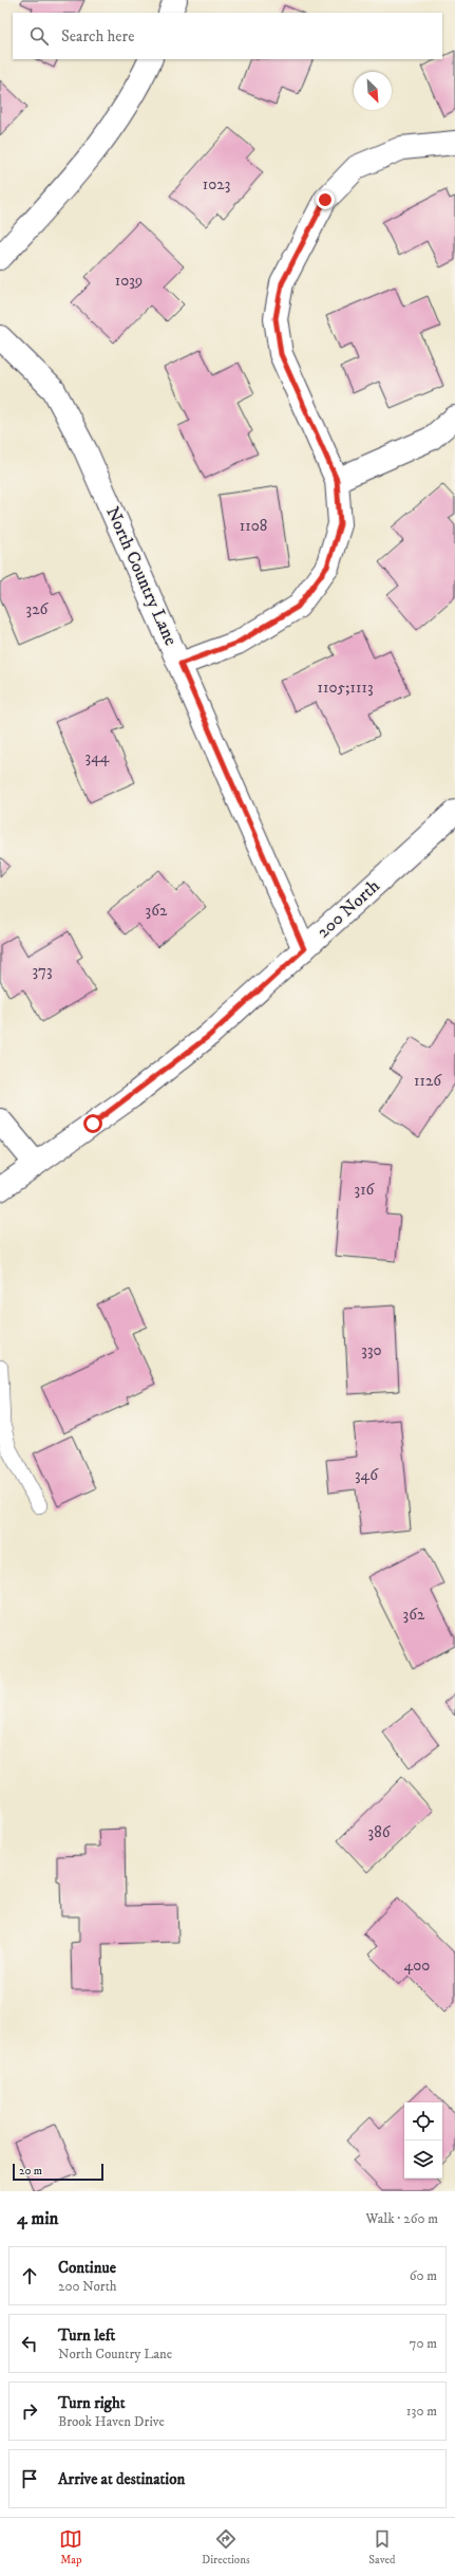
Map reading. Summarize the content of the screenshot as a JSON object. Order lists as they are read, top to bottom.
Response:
{
  "streets": {
    "street": ["North Country Lane", "200 North"]
  },
  "crossings": [
    ["North Country Lane", "200 North"]
  ],
  "house_numbers": [
    "1023",
    "1039",
    "1108",
    "326",
    "1105;1113",
    "344",
    "362",
    "373",
    "1126",
    "316",
    "330",
    "346",
    "362",
    "386",
    "400"
  ],
  "scale_bar": "20 m",
  "north": "bottom right",
  "page": {
    "search": "Search here",
    "scale": "20 m",
    "heading": ["4 min", "Walk · 260 m"],
    "list": [
      ["Continue", "200 North", "60 m"],
      ["Turn left", "North Country Lane", "70 m"],
      ["Turn right", "Brook Haven Drive", "130 m"],
      "Arrive at destination"
    ],
    "nav": ["Map", "Directions", "Saved"]
  }
}
